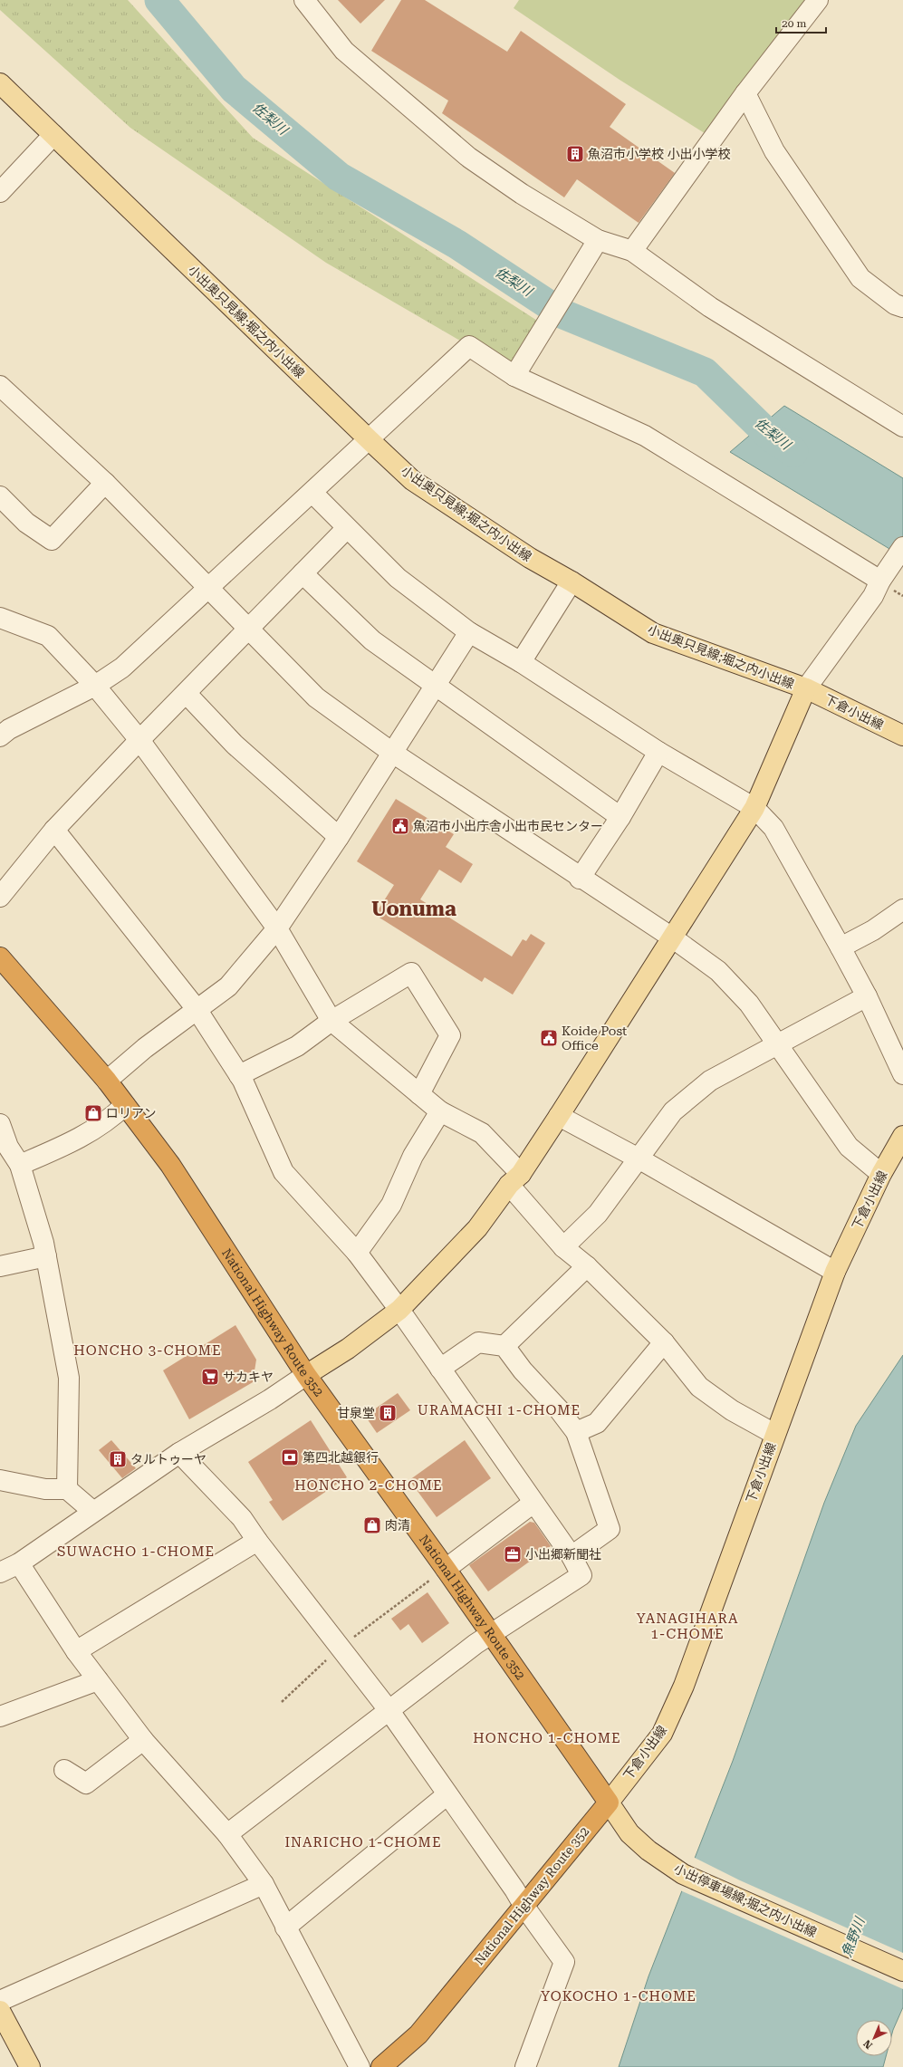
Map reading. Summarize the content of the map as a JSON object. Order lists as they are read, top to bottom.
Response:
{
  "streets": {
    "highway": ["National Highway Route 352"],
    "main road": ["小出奥只見線;堀之内小出線", "下倉小出線", "小出停車場線;堀之内小出線"]
  },
  "crossings": [
    ["小出奥只見線;堀之内小出線", "下倉小出線"],
    ["小出奥只見線;堀之内小出線", "National Highway Route 352"],
    ["下倉小出線", "National Highway Route 352"],
    ["下倉小出線", "小出停車場線;堀之内小出線"],
    ["National Highway Route 352", "小出停車場線;堀之内小出線"]
  ],
  "districts": [
    "Uonuma",
    "HONCHO 3-CHOME",
    "URAMACHI 1-CHOME",
    "HONCHO 2-CHOME",
    "SUWACHO 1-CHOME",
    "YANAGIHARA 1-CHOME",
    "HONCHO 1-CHOME",
    "INARICHO 1-CHOME",
    "YOKOCHO 1-CHOME"
  ],
  "water": ["佐梨川", "魚野川"],
  "places": {
    "building": ["魚沼市小学校 小出小学校", "甘泉堂", "タルトゥーヤ"],
    "public building": ["魚沼市小出庁舎小出市民センター", "Koide Post Office"],
    "shop": ["ロリアン", "肉清"],
    "supermarket": ["サカキヤ"],
    "bank": ["第四北越銀行"],
    "office": ["小出郷新聞社"]
  },
  "scale_bar": "20 m",
  "north": "bottom left"
}
